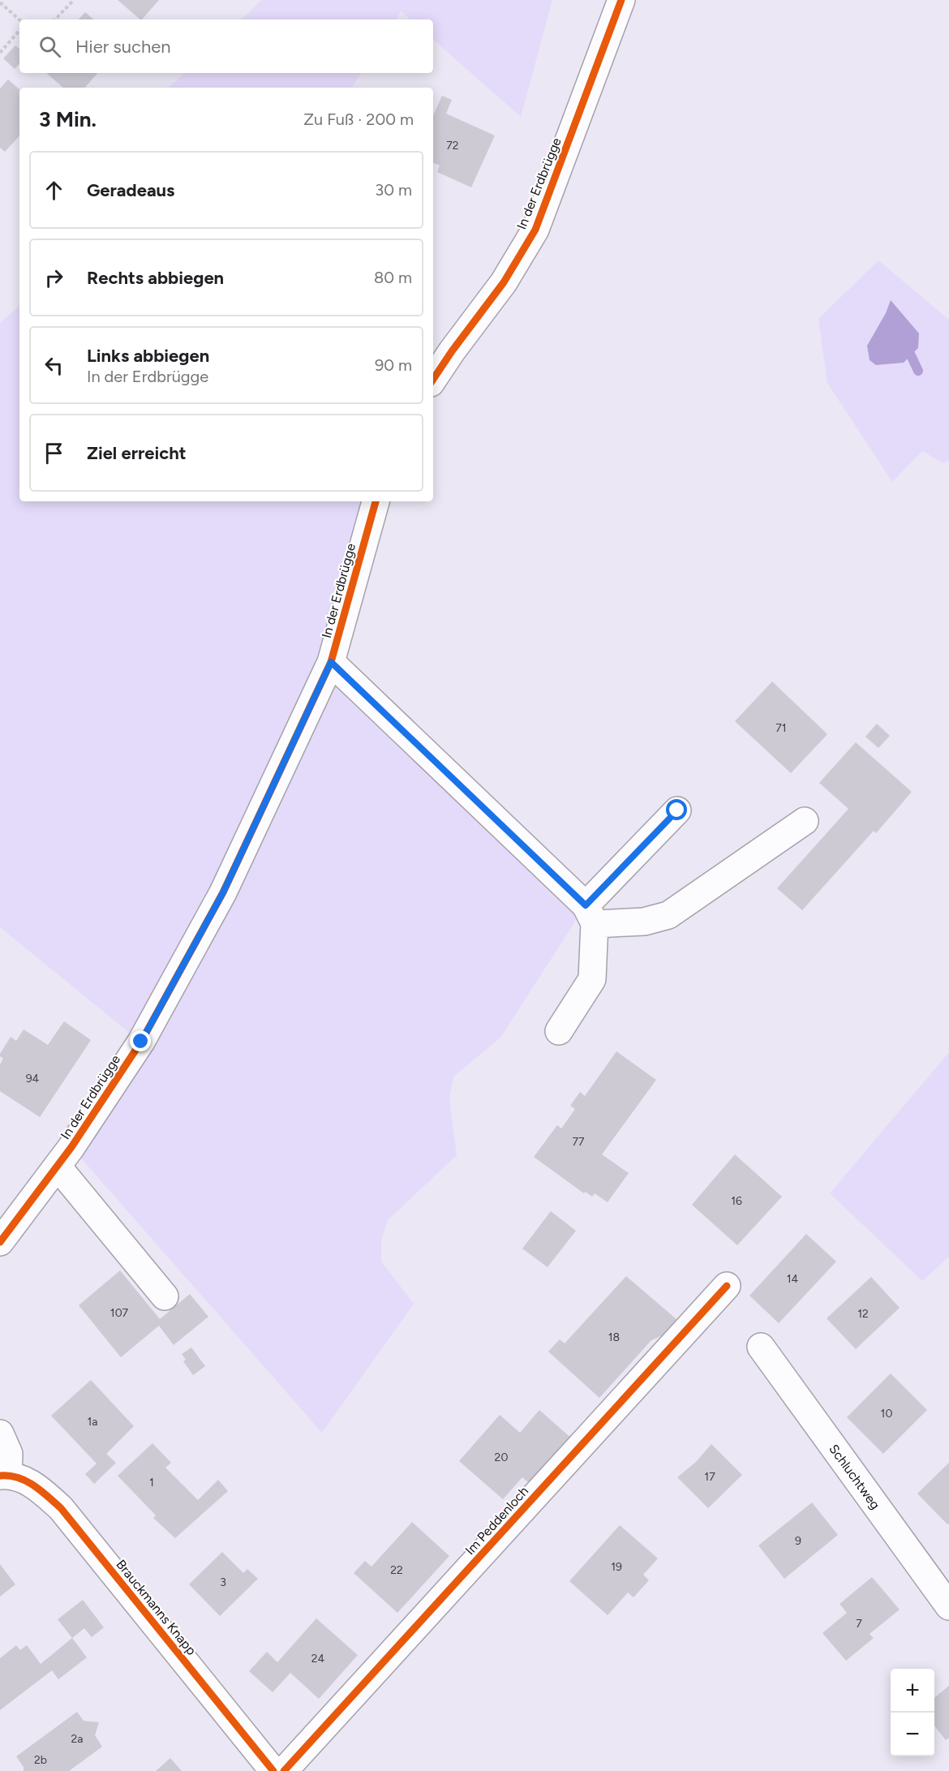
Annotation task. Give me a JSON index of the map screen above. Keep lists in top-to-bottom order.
{
  "streets": {
    "street": [
      "In der Erdbrügge",
      "Schluchtweg",
      "Im Peddenloch",
      "Brauckmanns Knapp"
    ]
  },
  "house_numbers": [
    "72",
    "71",
    "94",
    "77",
    "16",
    "14",
    "107",
    "12",
    "18",
    "10",
    "1a",
    "20",
    "17",
    "1",
    "9",
    "19",
    "22",
    "3",
    "7",
    "24",
    "2a",
    "2b"
  ],
  "page": {
    "search": "Hier suchen",
    "heading": ["3 Min.", "Zu Fuß · 200 m"],
    "list": [
      ["Geradeaus", "30 m"],
      ["Rechts abbiegen", "80 m"],
      ["Links abbiegen", "In der Erdbrügge", "90 m"],
      "Ziel erreicht"
    ],
    "map_buttons": ["+", "−"]
  }
}
